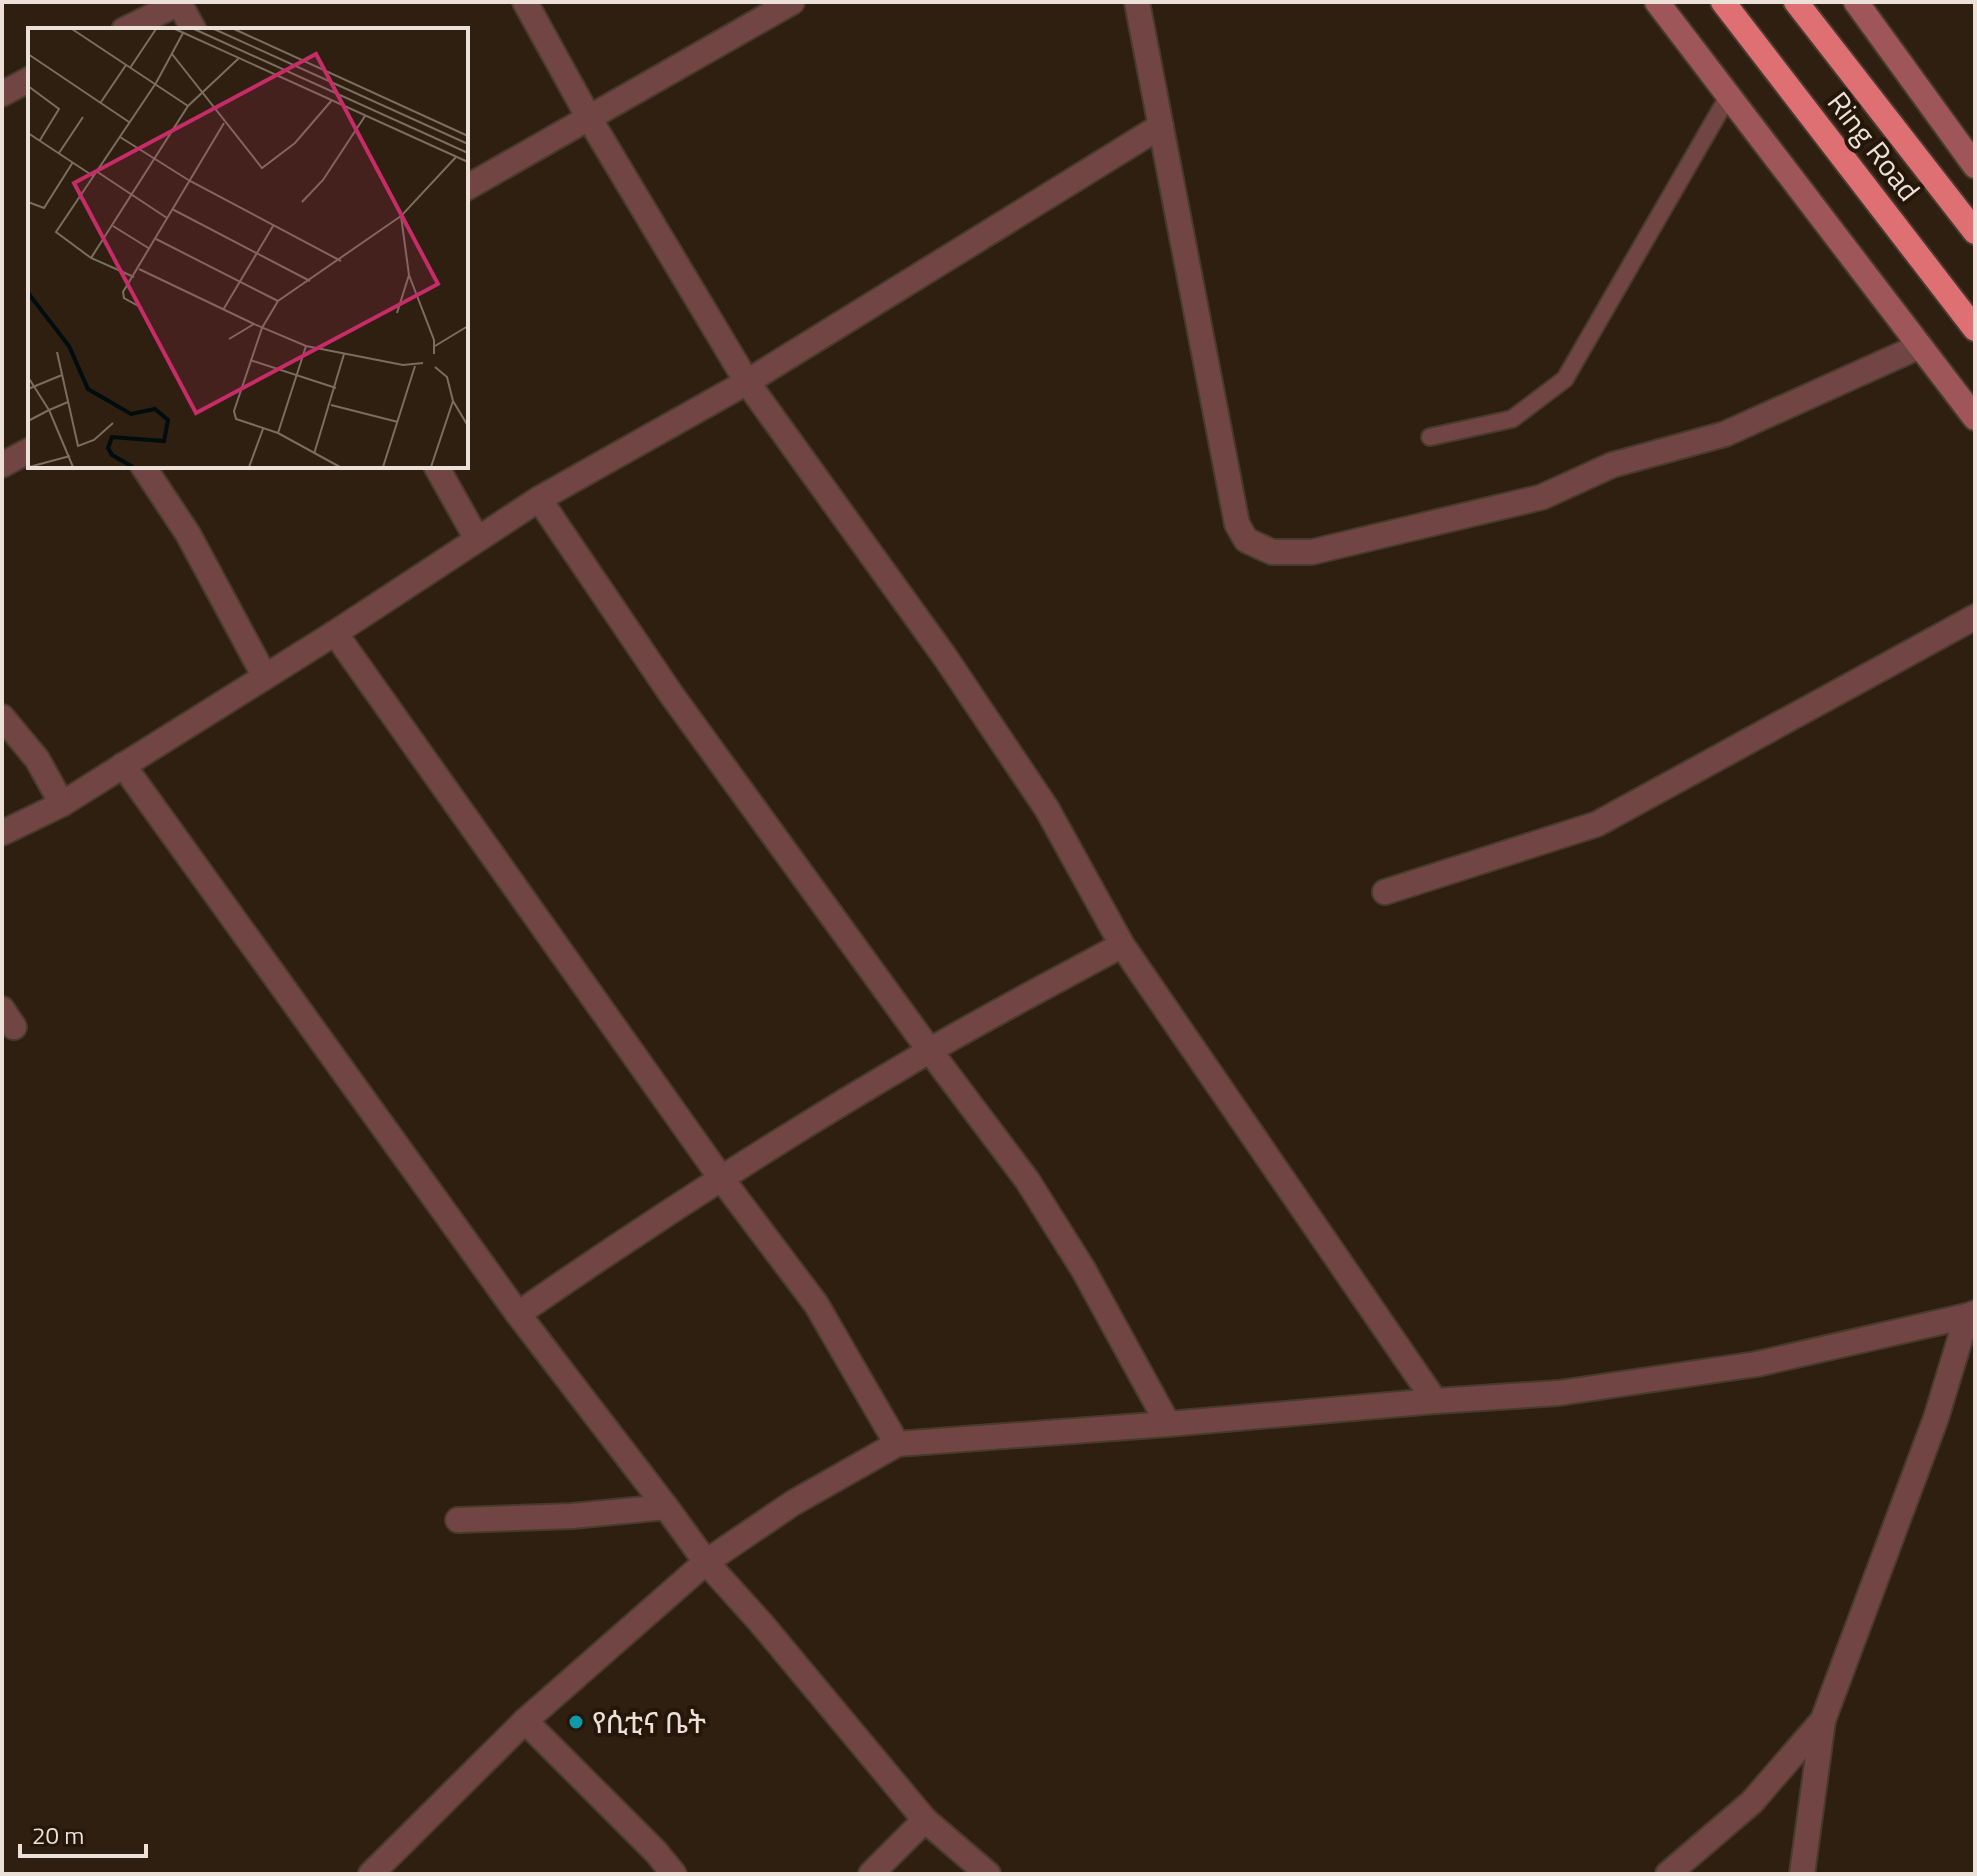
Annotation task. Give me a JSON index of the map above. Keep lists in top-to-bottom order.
{
  "streets": {
    "highway": ["Ring Road"]
  },
  "places": ["የሲቲና ቤት"],
  "scale_bar": "20 m"
}
